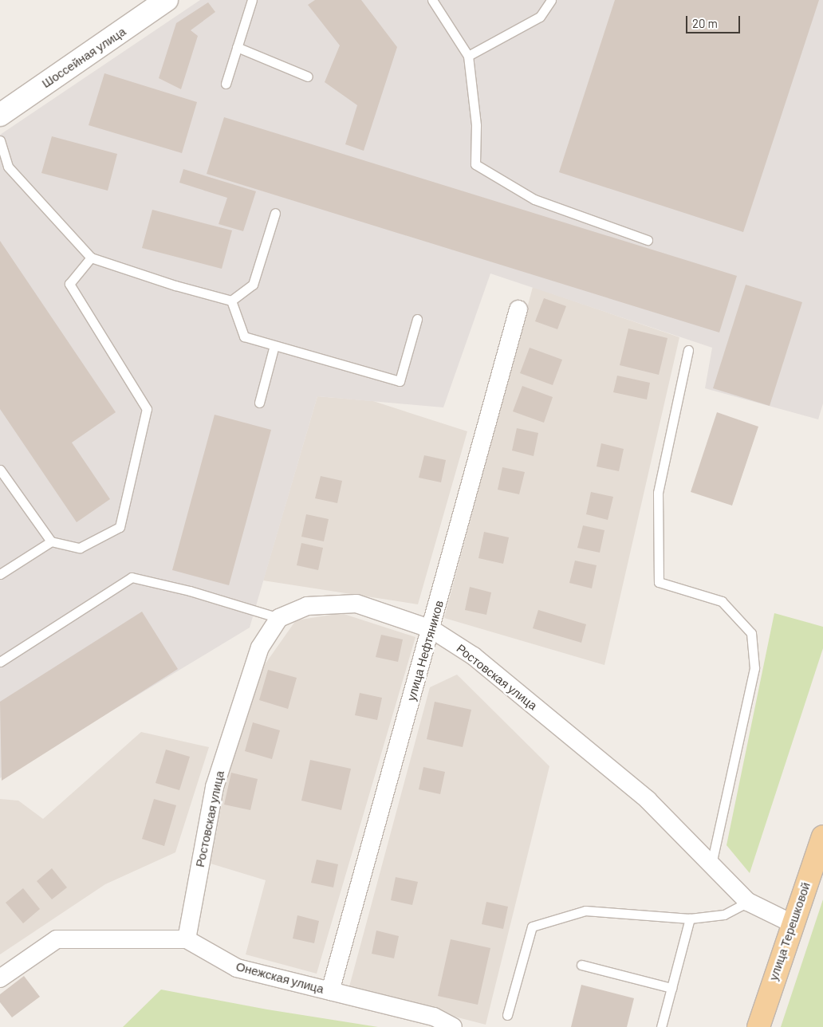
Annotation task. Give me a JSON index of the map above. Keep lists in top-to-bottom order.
{
  "streets": {
    "main road": ["улица Терешковой"],
    "street": [
      "Шоссейная улица",
      "улица Нефтяников",
      "Ростовская улица",
      "Онежская улица"
    ]
  },
  "crossings": [
    ["улица Нефтяников", "Ростовская улица"],
    ["улица Нефтяников", "Онежская улица"],
    ["Ростовская улица", "улица Терешковой"],
    ["Ростовская улица", "Онежская улица"]
  ],
  "scale_bar": "20 m"
}
